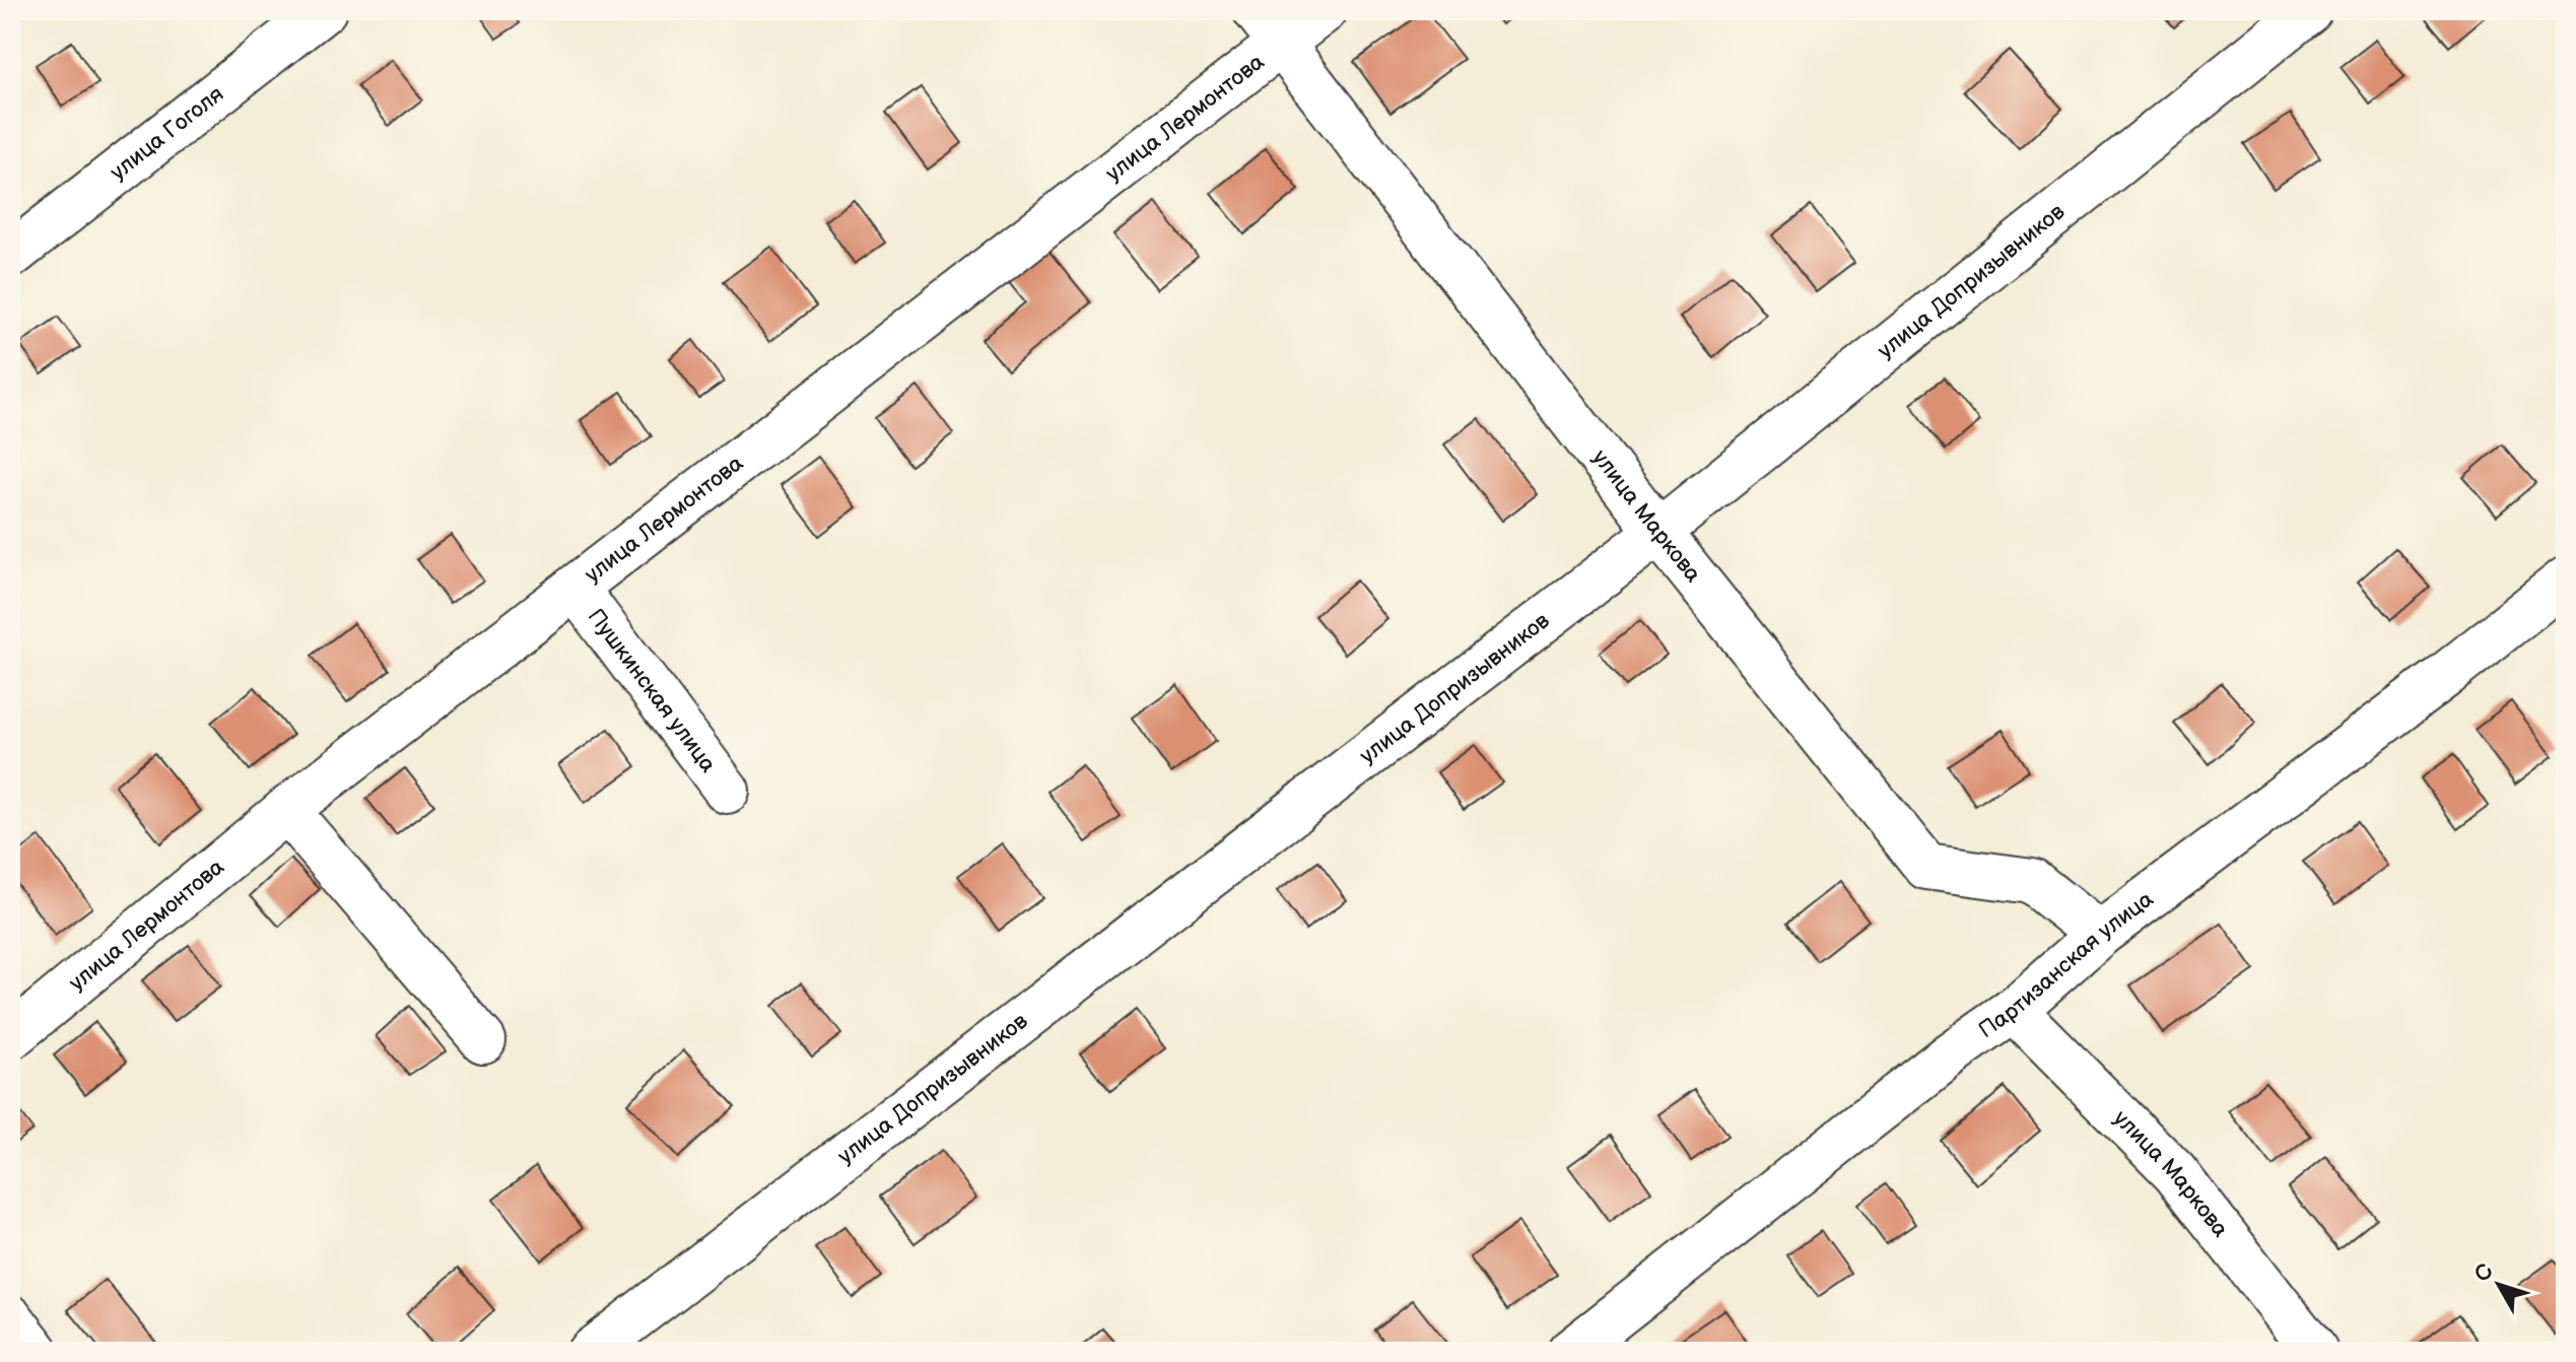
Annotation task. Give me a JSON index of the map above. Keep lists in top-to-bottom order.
{
  "streets": {
    "street": [
      "улица Лермонтова",
      "улица Гоголя",
      "улица Допризывников",
      "улица Маркова",
      "Пушкинская улица",
      "Партизанская улица"
    ]
  },
  "crossings": [
    ["улица Лермонтова", "улица Маркова"],
    ["улица Лермонтова", "Пушкинская улица"],
    ["улица Допризывников", "улица Маркова"],
    ["улица Маркова", "Партизанская улица"]
  ],
  "north": "top left"
}
